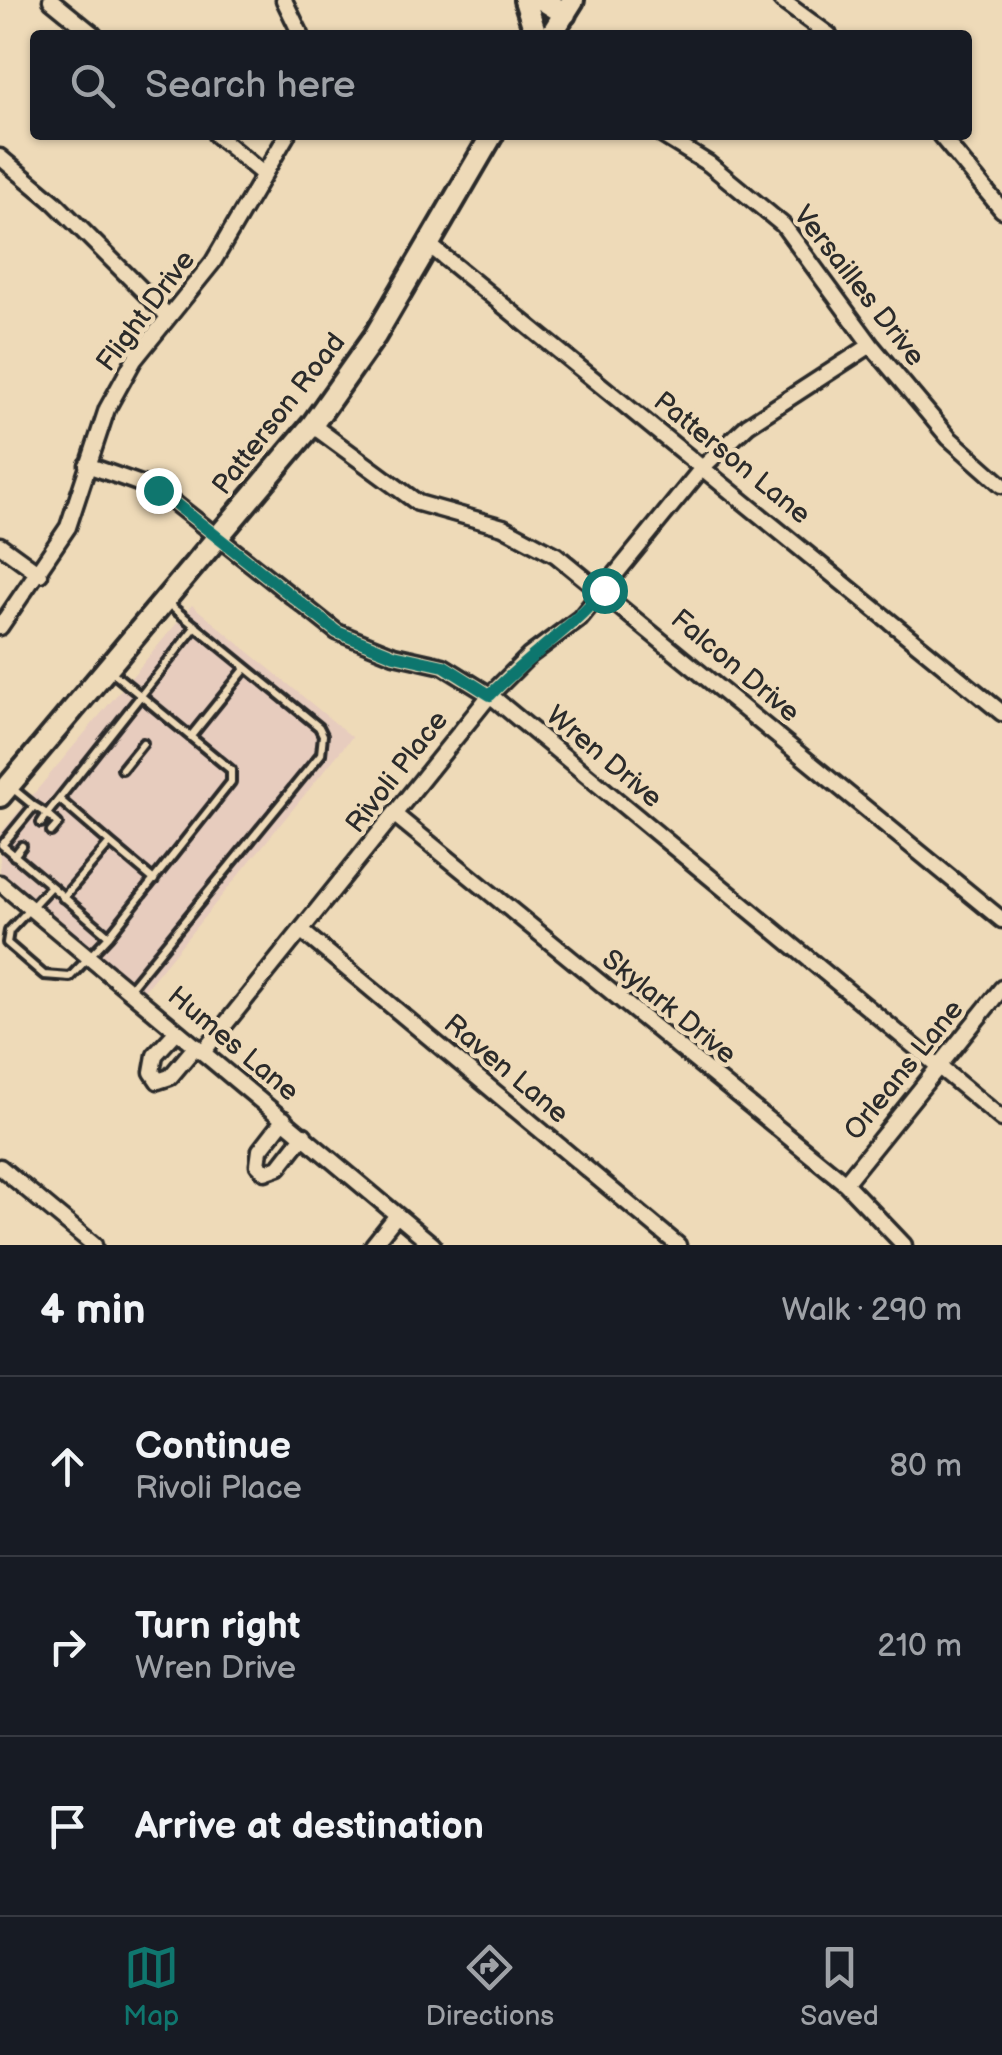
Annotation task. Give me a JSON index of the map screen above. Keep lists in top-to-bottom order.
{
  "streets": {
    "main road": ["Patterson Road"],
    "street": [
      "Versailles Drive",
      "Flight Drive",
      "Patterson Lane",
      "Falcon Drive",
      "Wren Drive",
      "Rivoli Place",
      "Skylark Drive",
      "Humes Lane",
      "Raven Lane",
      "Orleans Lane"
    ]
  },
  "crossings": [
    ["Versailles Drive", "Rivoli Place"],
    ["Flight Drive", "Wren Drive"],
    ["Patterson Road", "Patterson Lane"],
    ["Patterson Road", "Falcon Drive"],
    ["Patterson Road", "Wren Drive"],
    ["Patterson Lane", "Rivoli Place"],
    ["Falcon Drive", "Rivoli Place"],
    ["Wren Drive", "Rivoli Place"],
    ["Wren Drive", "Orleans Lane"],
    ["Rivoli Place", "Skylark Drive"],
    ["Rivoli Place", "Humes Lane"],
    ["Rivoli Place", "Raven Lane"],
    ["Skylark Drive", "Orleans Lane"]
  ],
  "page": {
    "search": "Search here",
    "heading": ["4 min", "Walk · 290 m"],
    "list": [
      ["Continue", "Rivoli Place", "80 m"],
      ["Turn right", "Wren Drive", "210 m"],
      "Arrive at destination"
    ],
    "nav": ["Map", "Directions", "Saved"]
  }
}
